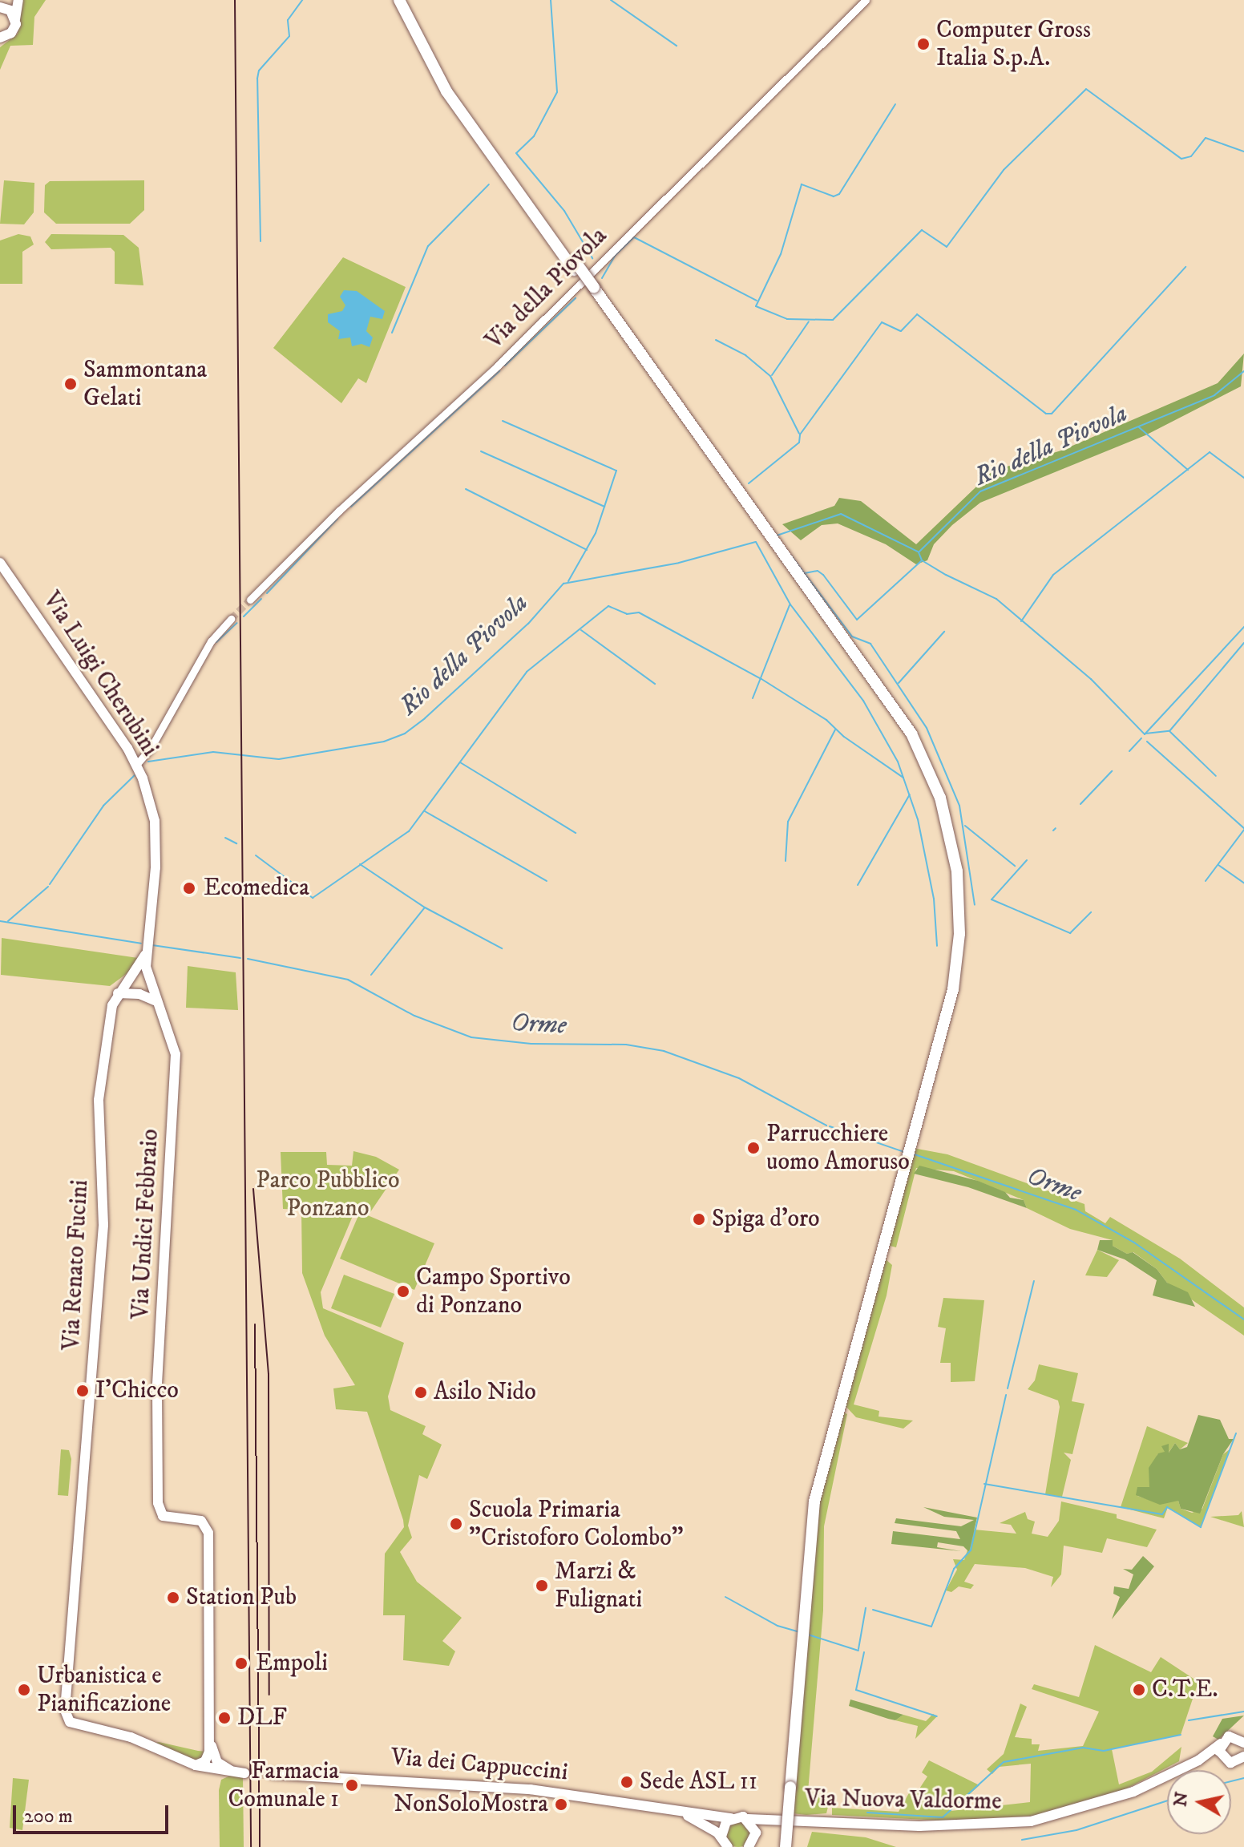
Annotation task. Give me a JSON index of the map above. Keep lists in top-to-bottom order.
{
  "streets": {
    "main road": [
      "Via Luigi Cherubini",
      "Via Undici Febbraio",
      "Via Renato Fucini",
      "Via dei Cappuccini",
      "Via Nuova Valdorme"
    ],
    "street": ["Via della Piovola"]
  },
  "crossings": [
    ["Via Luigi Cherubini", "Via Undici Febbraio"],
    ["Via Luigi Cherubini", "Via Renato Fucini"],
    ["Via Undici Febbraio", "Via Renato Fucini"],
    ["Via dei Cappuccini", "Via Nuova Valdorme"]
  ],
  "water": ["Rio della Piovola", "Orme"],
  "parks": ["Parco Pubblico Ponzano"],
  "places": [
    "Computer Gross Italia S.p.A.",
    "Sammontana Gelati",
    "Ecomedica",
    "Parrucchiere uomo Amoruso",
    "Spiga d'oro",
    "Campo Sportivo di Ponzano",
    "I'Chicco",
    "Asilo Nido",
    "Scuola Primaria \"Cristoforo Colombo\"",
    "Marzi & Fulignati",
    "Station Pub",
    "Empoli",
    "Urbanistica e Pianificazione",
    "C.T.E.",
    "DLF",
    "Sede ASL 11",
    "Farmacia Comunale 1",
    "NonSoloMostra"
  ],
  "scale_bar": "200 m",
  "north": "left"
}
